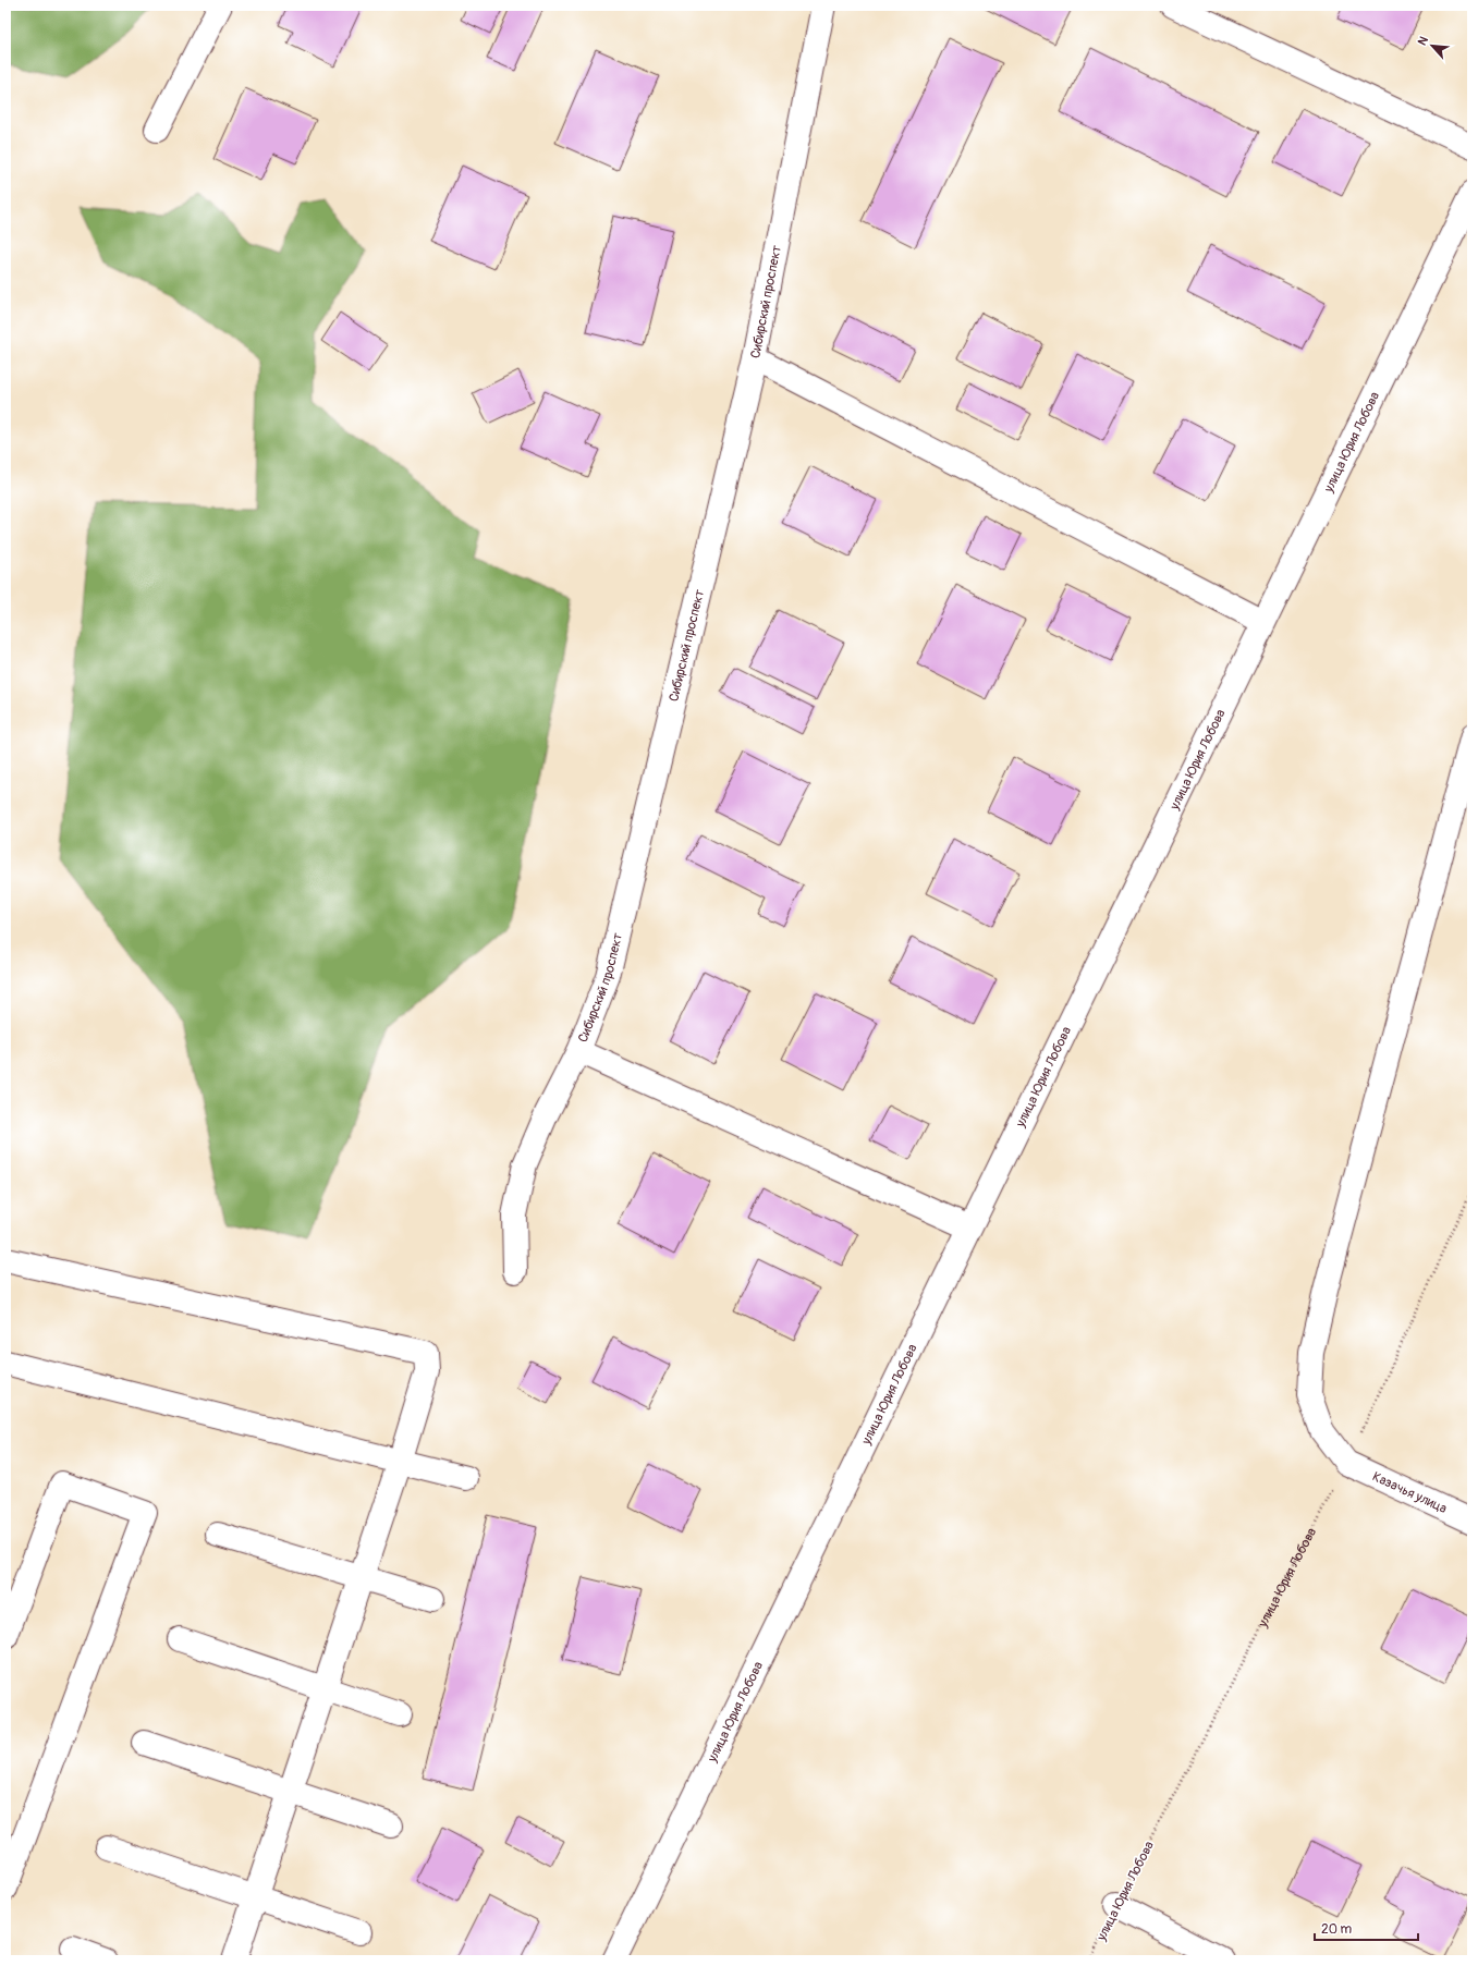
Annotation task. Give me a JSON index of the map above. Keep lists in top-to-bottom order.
{
  "streets": {
    "street": ["Сибирский проспект", "улица Юрия Лобова", "Казачья улица"]
  },
  "crossings": [
    ["улица Юрия Лобова", "Казачья улица"]
  ],
  "scale_bar": "20 m",
  "north": "top left"
}
